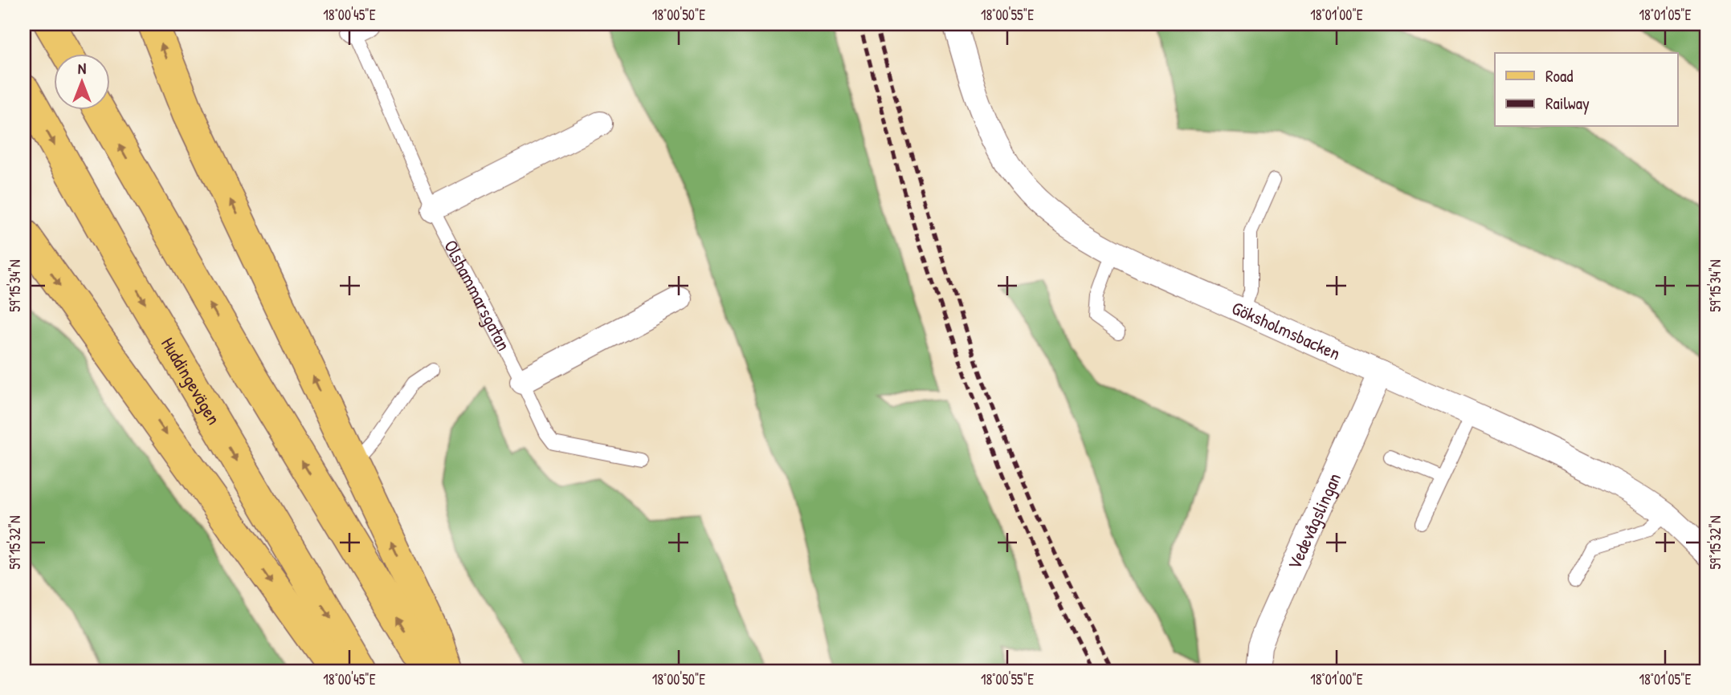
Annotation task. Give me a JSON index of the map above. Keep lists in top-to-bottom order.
{
  "streets": {
    "main road": ["Huddingevägen"],
    "street": ["Göksholmsbacken", "Vedevågslingan"],
    "lane": ["Olshammarsgatan"]
  },
  "crossings": [
    ["Göksholmsbacken", "Vedevågslingan"]
  ],
  "legend": ["Road", "Railway"],
  "north": "top",
  "coordinates": [
    "18°00'45\"E",
    "18°00'50\"E",
    "18°00'55\"E",
    "18°01'00\"E",
    "18°01'05\"E",
    "59°15'34\"N",
    "59°15'32\"N"
  ]
}
